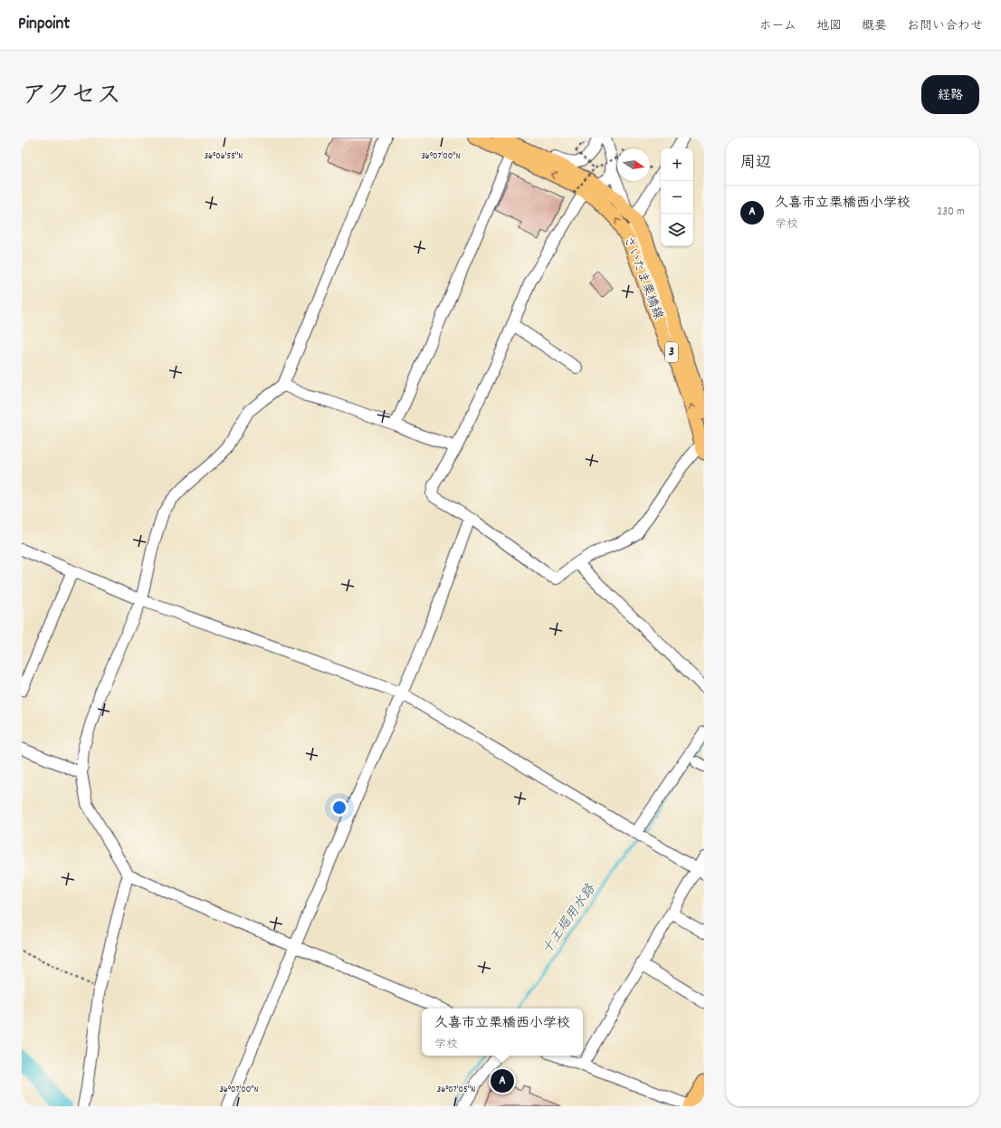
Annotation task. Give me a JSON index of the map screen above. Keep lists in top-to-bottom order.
{
  "streets": {
    "main road": ["さいたま栗橋線", "3"]
  },
  "water": ["十王堀用水路"],
  "north": "right",
  "page": {
    "header": "Pinpoint",
    "nav": [
      "ホーム",
      "地図",
      "概要",
      "お問い合わせ"
    ],
    "title": "アクセス",
    "buttons": "経路",
    "heading": "周辺",
    "map_buttons": ["+", "−"],
    "list": [
      {
        "mark": "A",
        "name": "久喜市立栗橋西小学校",
        "note": "学校",
        "value": "230 m"
      }
    ],
    "popup": ["久喜市立栗橋西小学校", "学校"],
    "pins": "A"
  },
  "coordinates": ["36°06'55\"N", "36°07'00\"N", "36°07'05\"N"]
}
